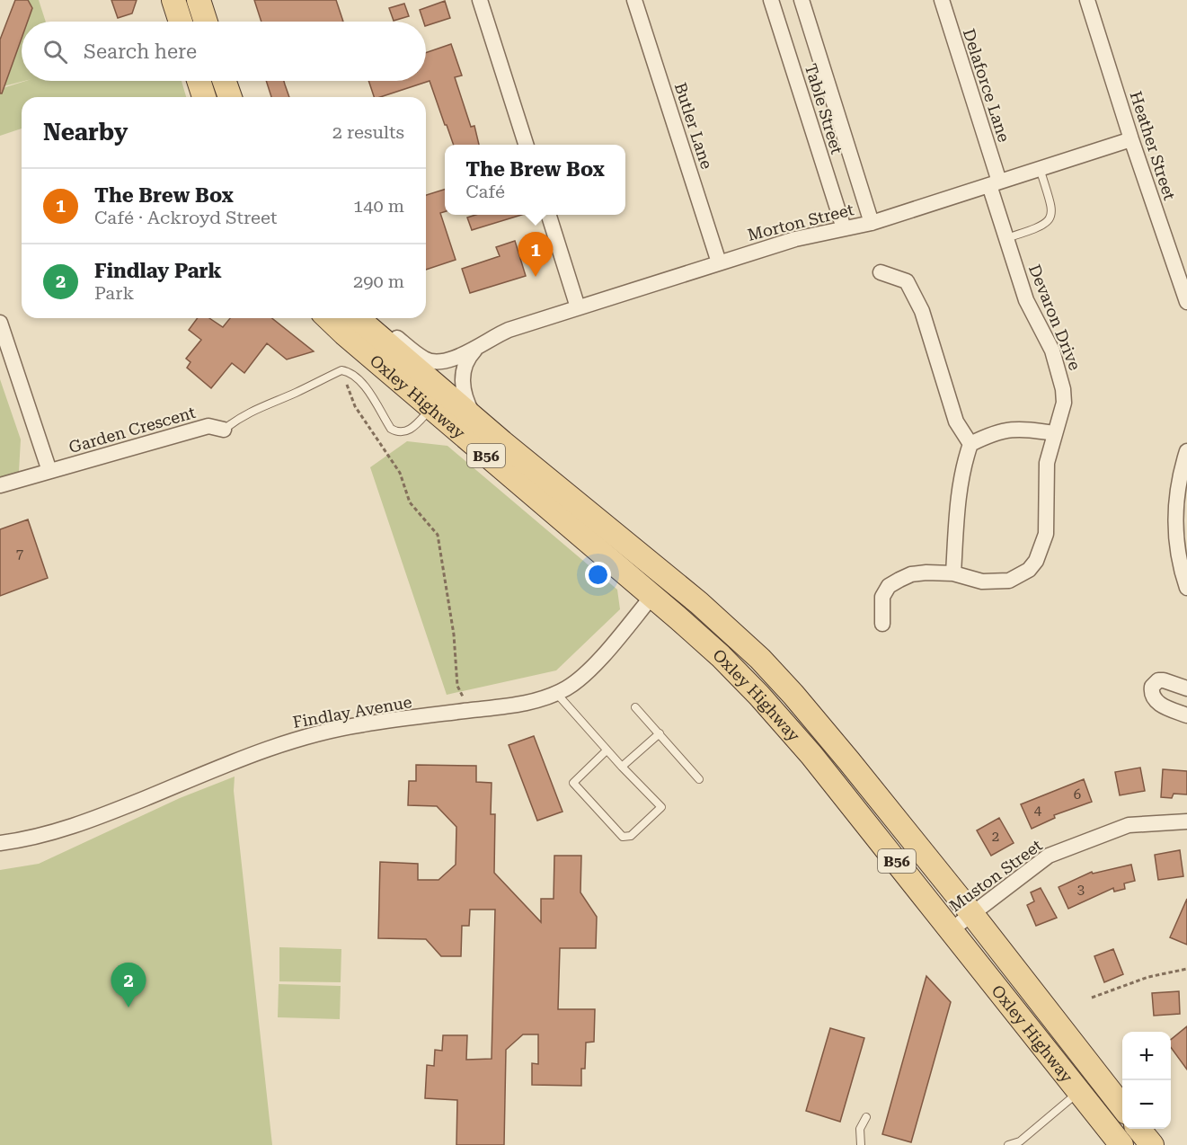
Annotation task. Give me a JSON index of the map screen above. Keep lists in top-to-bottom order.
{
  "streets": {
    "main road": ["Oxley Highway", "B56"],
    "street": [
      "Delaforce Lane",
      "Table Street",
      "Butler Lane",
      "Heather Street",
      "Morton Street",
      "Devaron Drive",
      "Garden Crescent",
      "Findlay Avenue",
      "Muston Street"
    ]
  },
  "crossings": [
    ["Delaforce Lane", "Morton Street"],
    ["Delaforce Lane", "Devaron Drive"],
    ["Table Street", "Morton Street"],
    ["Butler Lane", "Morton Street"],
    ["Heather Street", "Morton Street"],
    ["Morton Street", "Devaron Drive"],
    ["Morton Street", "Oxley Highway"],
    ["Oxley Highway", "Findlay Avenue"],
    ["Oxley Highway", "Muston Street"]
  ],
  "house_numbers": [
    "7",
    "6",
    "4",
    "2",
    "3"
  ],
  "page": {
    "search": "Search here",
    "heading": ["Nearby", "2 results"],
    "popup": ["The Brew Box", "Café"],
    "list": [
      {
        "mark": "1",
        "name": "The Brew Box",
        "note": "Café · Ackroyd Street",
        "value": "140 m"
      },
      {
        "mark": "2",
        "name": "Findlay Park",
        "note": "Park",
        "value": "290 m"
      }
    ],
    "pins": ["1", "2"],
    "map_buttons": ["+", "−"]
  }
}
